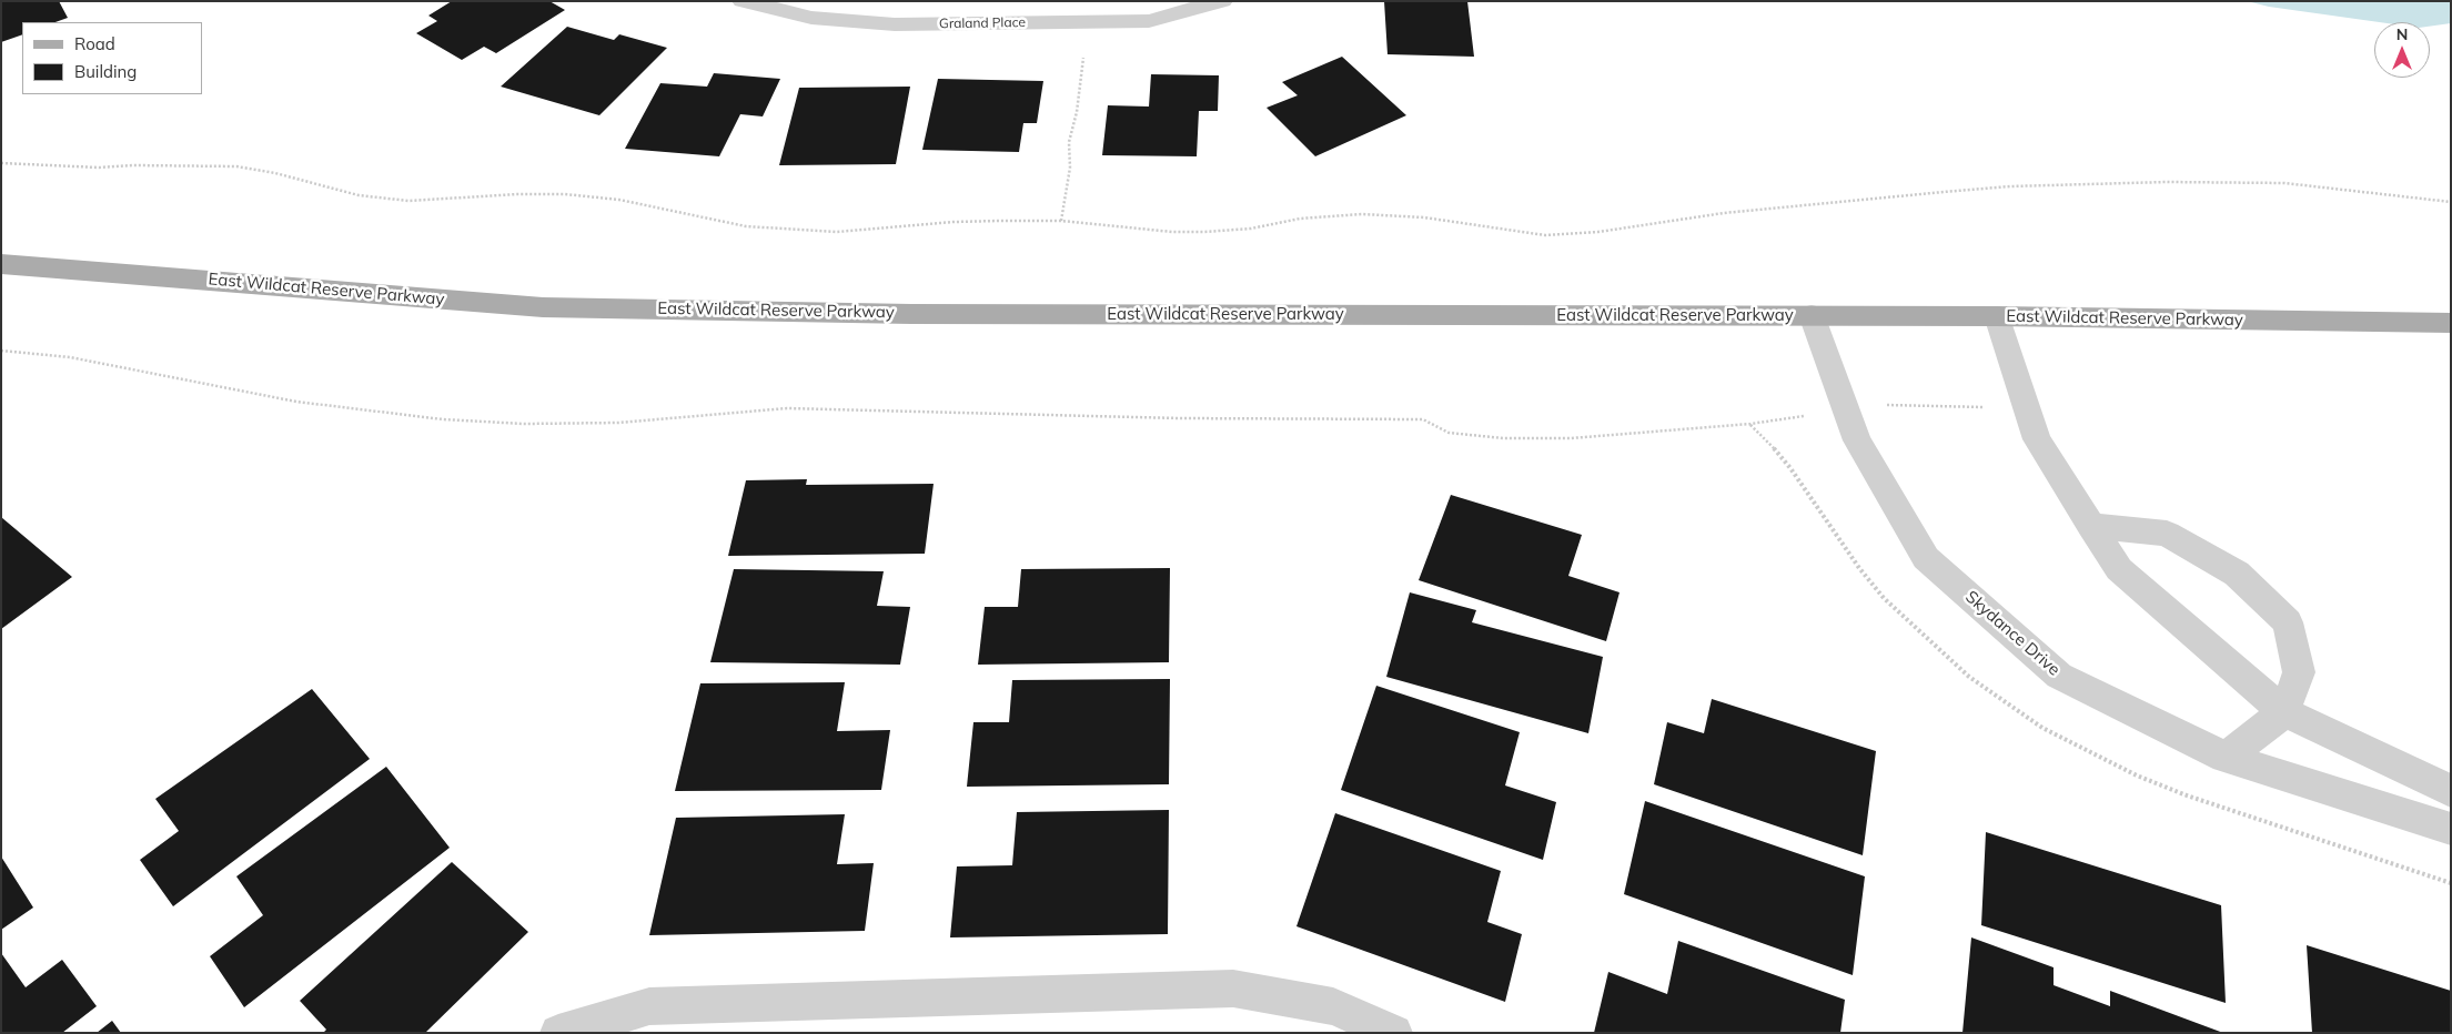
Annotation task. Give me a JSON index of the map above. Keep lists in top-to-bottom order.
{
  "streets": {
    "main road": ["East Wildcat Reserve Parkway"],
    "street": ["Graland Place", "Skydance Drive"]
  },
  "crossings": [
    ["East Wildcat Reserve Parkway", "Skydance Drive"]
  ],
  "legend": ["Road", "Building"],
  "north": "top"
}
